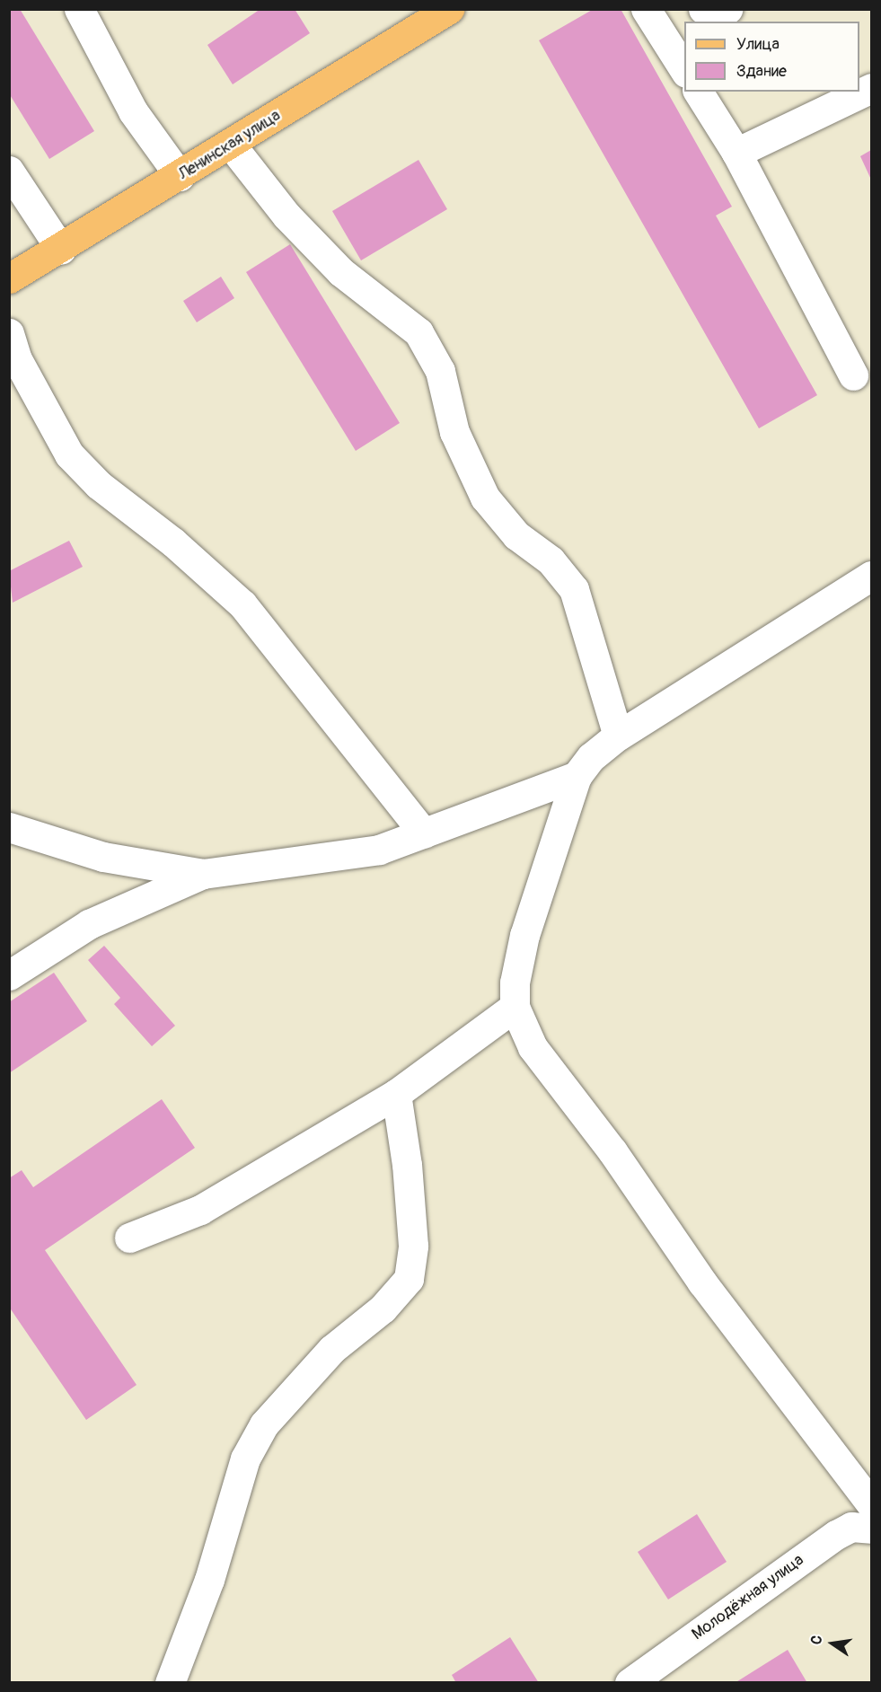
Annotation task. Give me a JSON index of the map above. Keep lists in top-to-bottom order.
{
  "streets": {
    "main road": ["Ленинская улица"],
    "street": ["Молодёжная улица"]
  },
  "legend": ["Улица", "Здание"],
  "north": "left"
}
